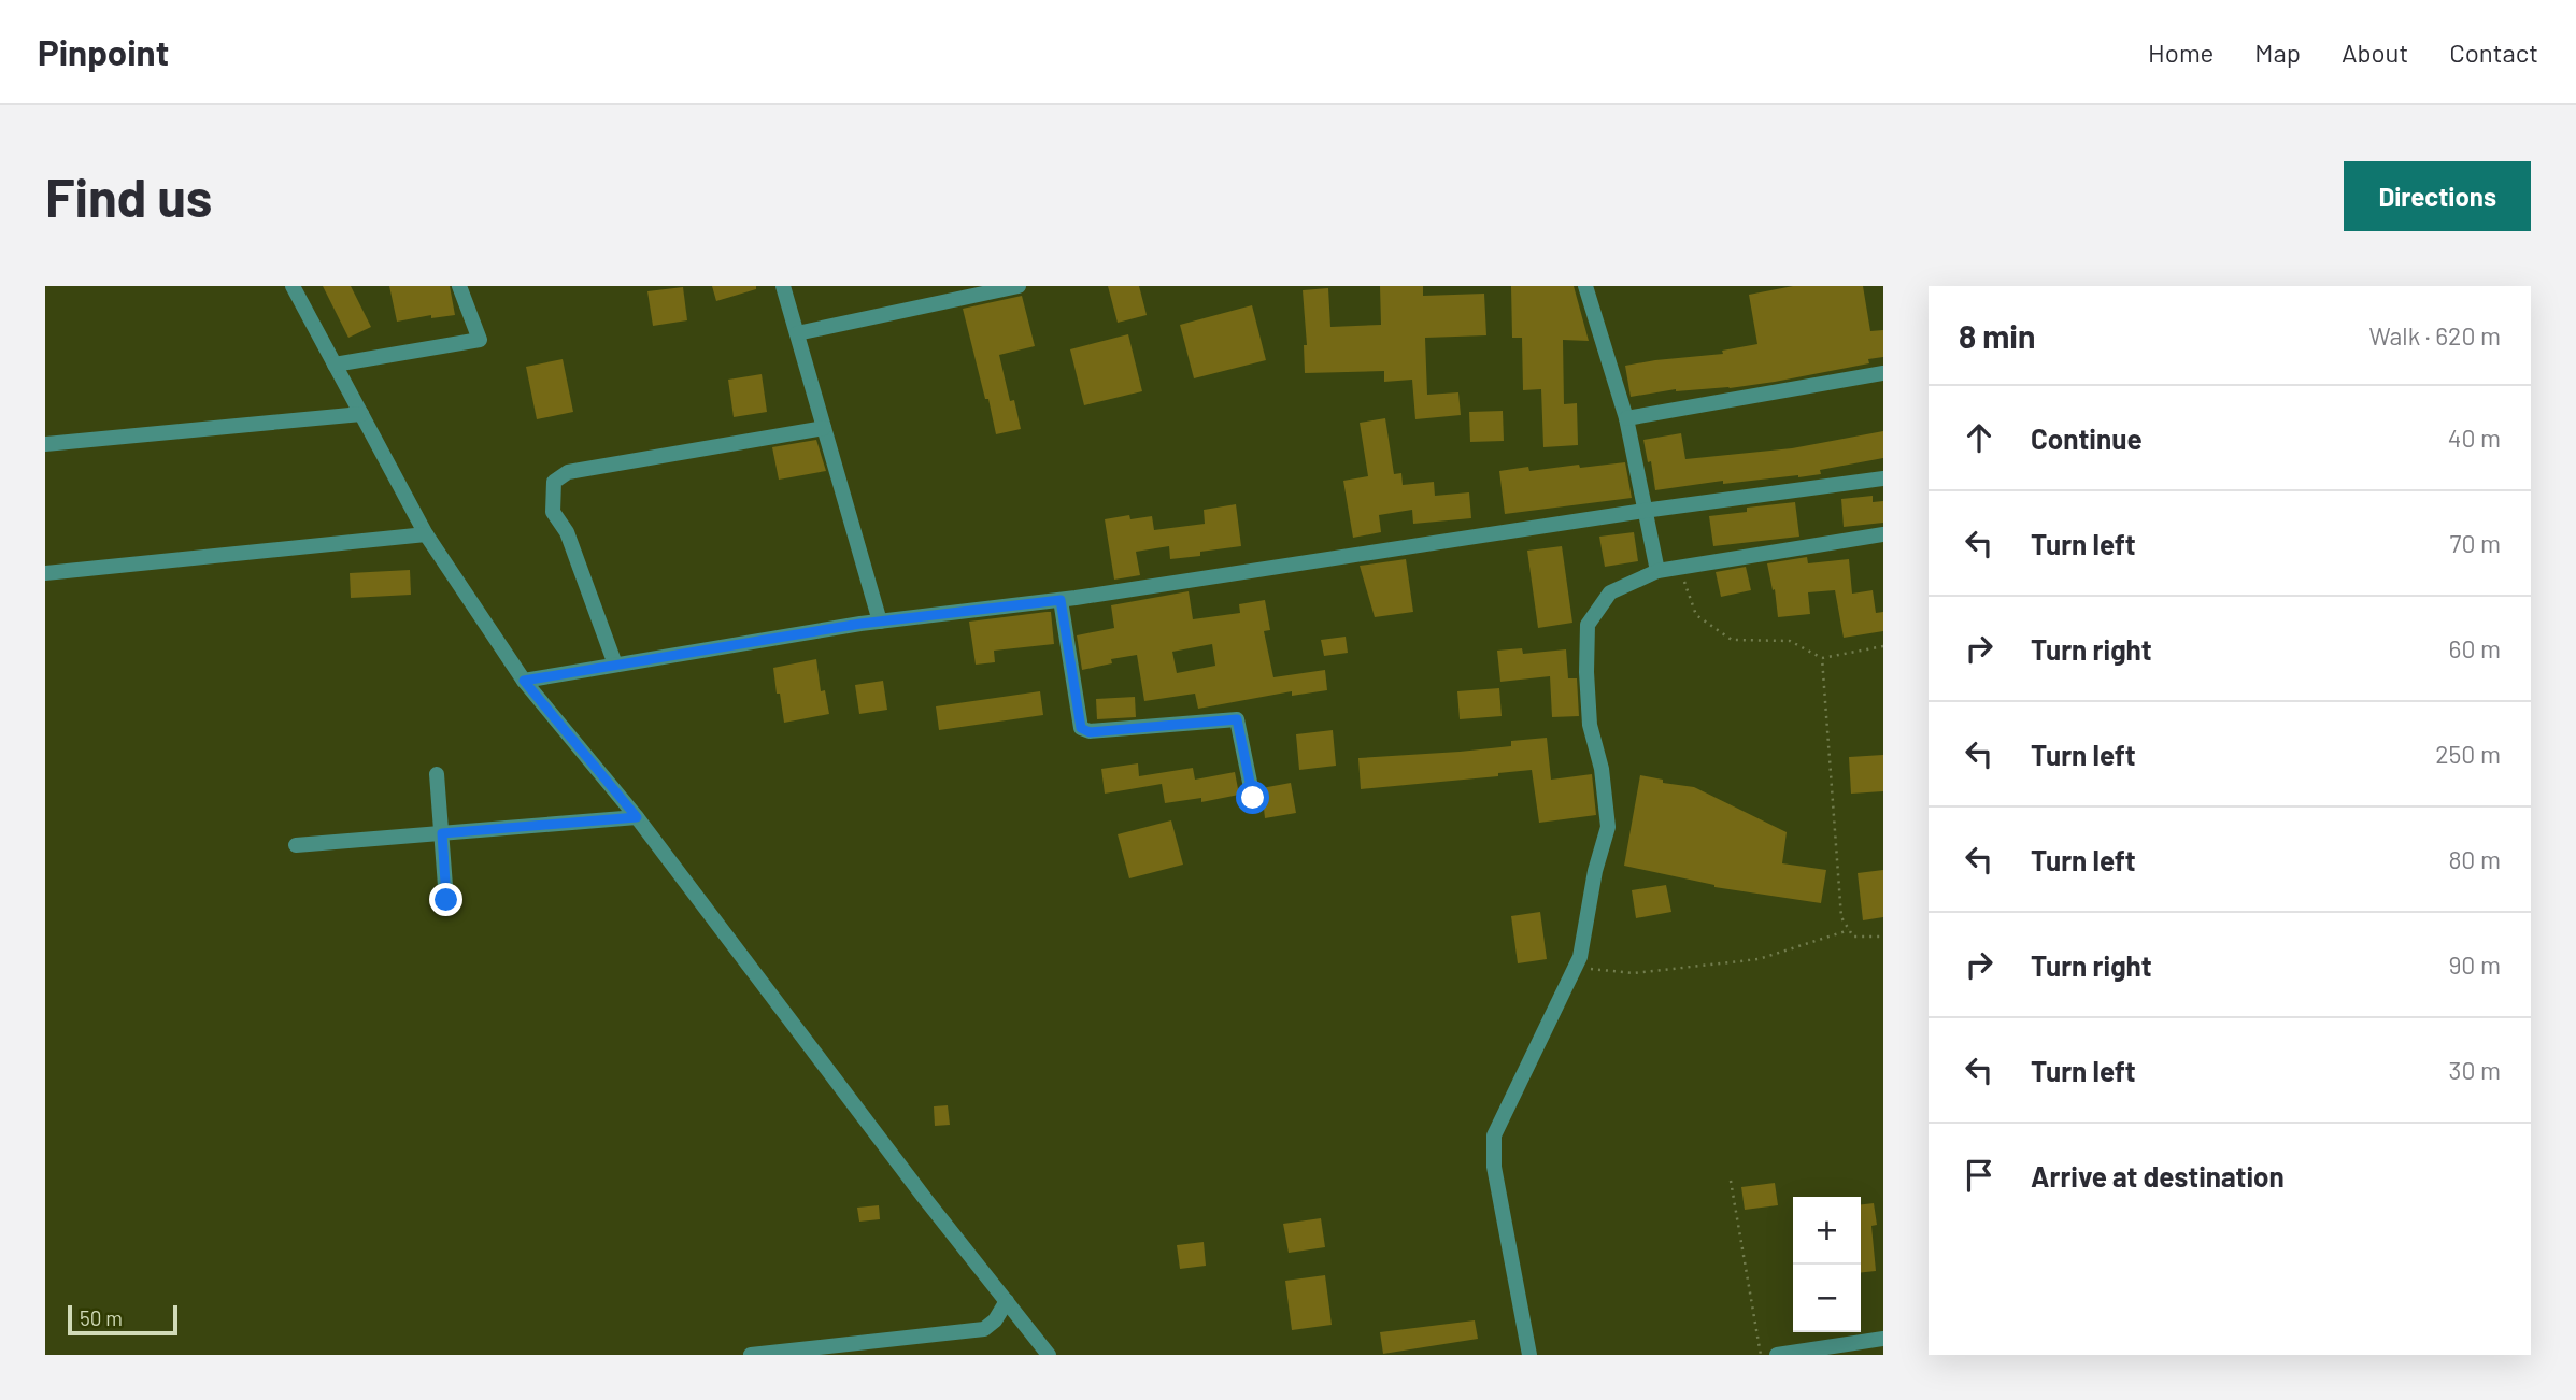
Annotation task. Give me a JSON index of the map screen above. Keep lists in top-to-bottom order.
{
  "scale_bar": "50 m",
  "page": {
    "header": "Pinpoint",
    "nav": [
      "Home",
      "Map",
      "About",
      "Contact"
    ],
    "buttons": "Directions",
    "title": "Find us",
    "heading": ["8 min", "Walk · 620 m"],
    "list": [
      ["Continue", "40 m"],
      ["Turn left", "70 m"],
      ["Turn right", "60 m"],
      ["Turn left", "250 m"],
      ["Turn left", "80 m"],
      ["Turn right", "90 m"],
      ["Turn left", "30 m"],
      "Arrive at destination"
    ],
    "map_buttons": ["+", "−"],
    "scale": "50 m"
  }
}
